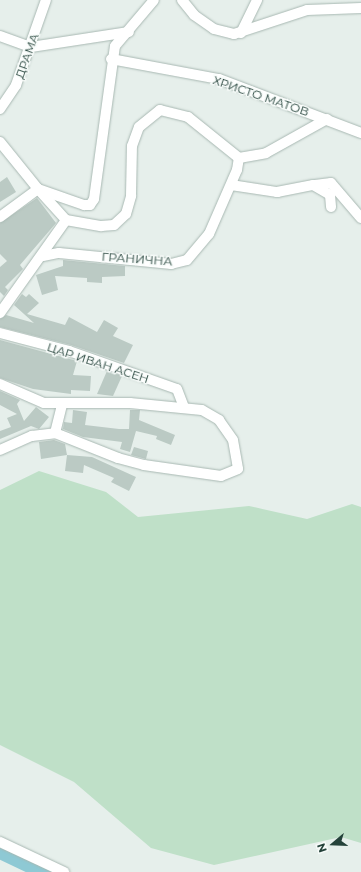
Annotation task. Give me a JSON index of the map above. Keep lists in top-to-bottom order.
{
  "streets": {
    "street": [
      "ДРАМА",
      "ХРИСТО МАТОВ",
      "ГРАНИЧНА",
      "ЦАР ИВАН АСЕН"
    ]
  },
  "north": "left"
}
